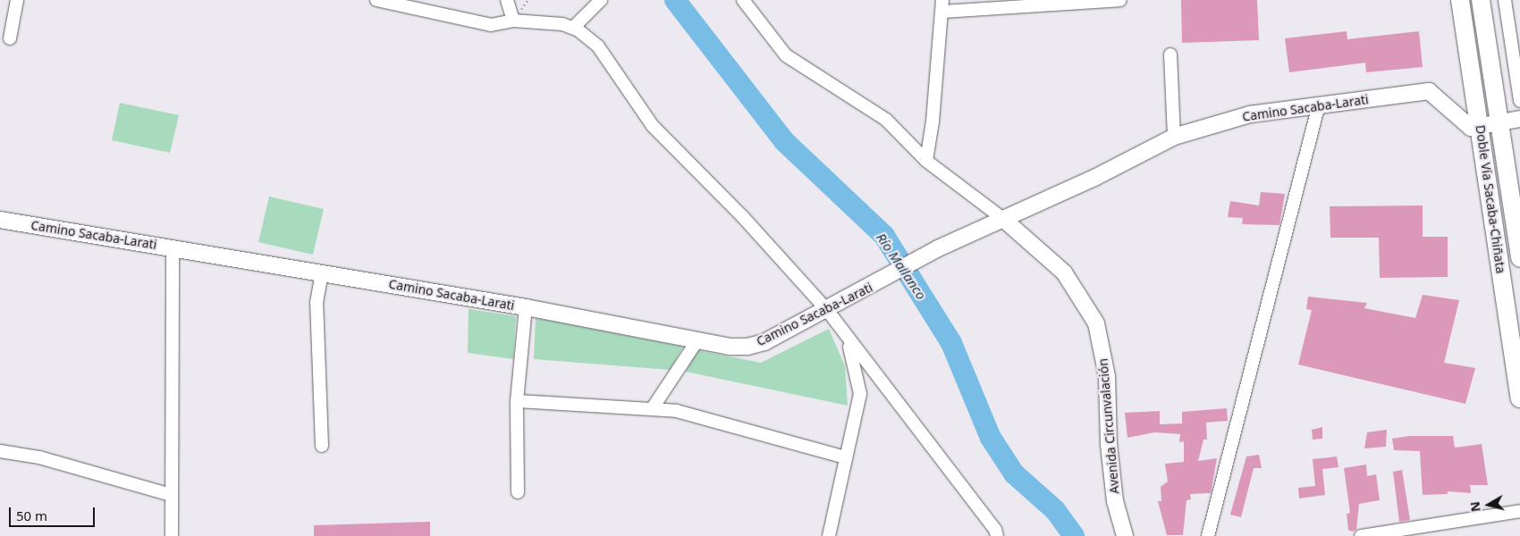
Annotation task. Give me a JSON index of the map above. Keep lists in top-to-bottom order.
{
  "streets": {
    "highway": ["Doble Vía Sacaba-Chiñata"],
    "main road": ["Camino Sacaba-Larati", "Avenida Circunvalación"]
  },
  "crossings": [
    ["Camino Sacaba-Larati", "Doble Vía Sacaba-Chiñata"],
    ["Camino Sacaba-Larati", "Avenida Circunvalación"]
  ],
  "water": ["Río Mailanco"],
  "scale_bar": "50 m",
  "north": "left"
}
